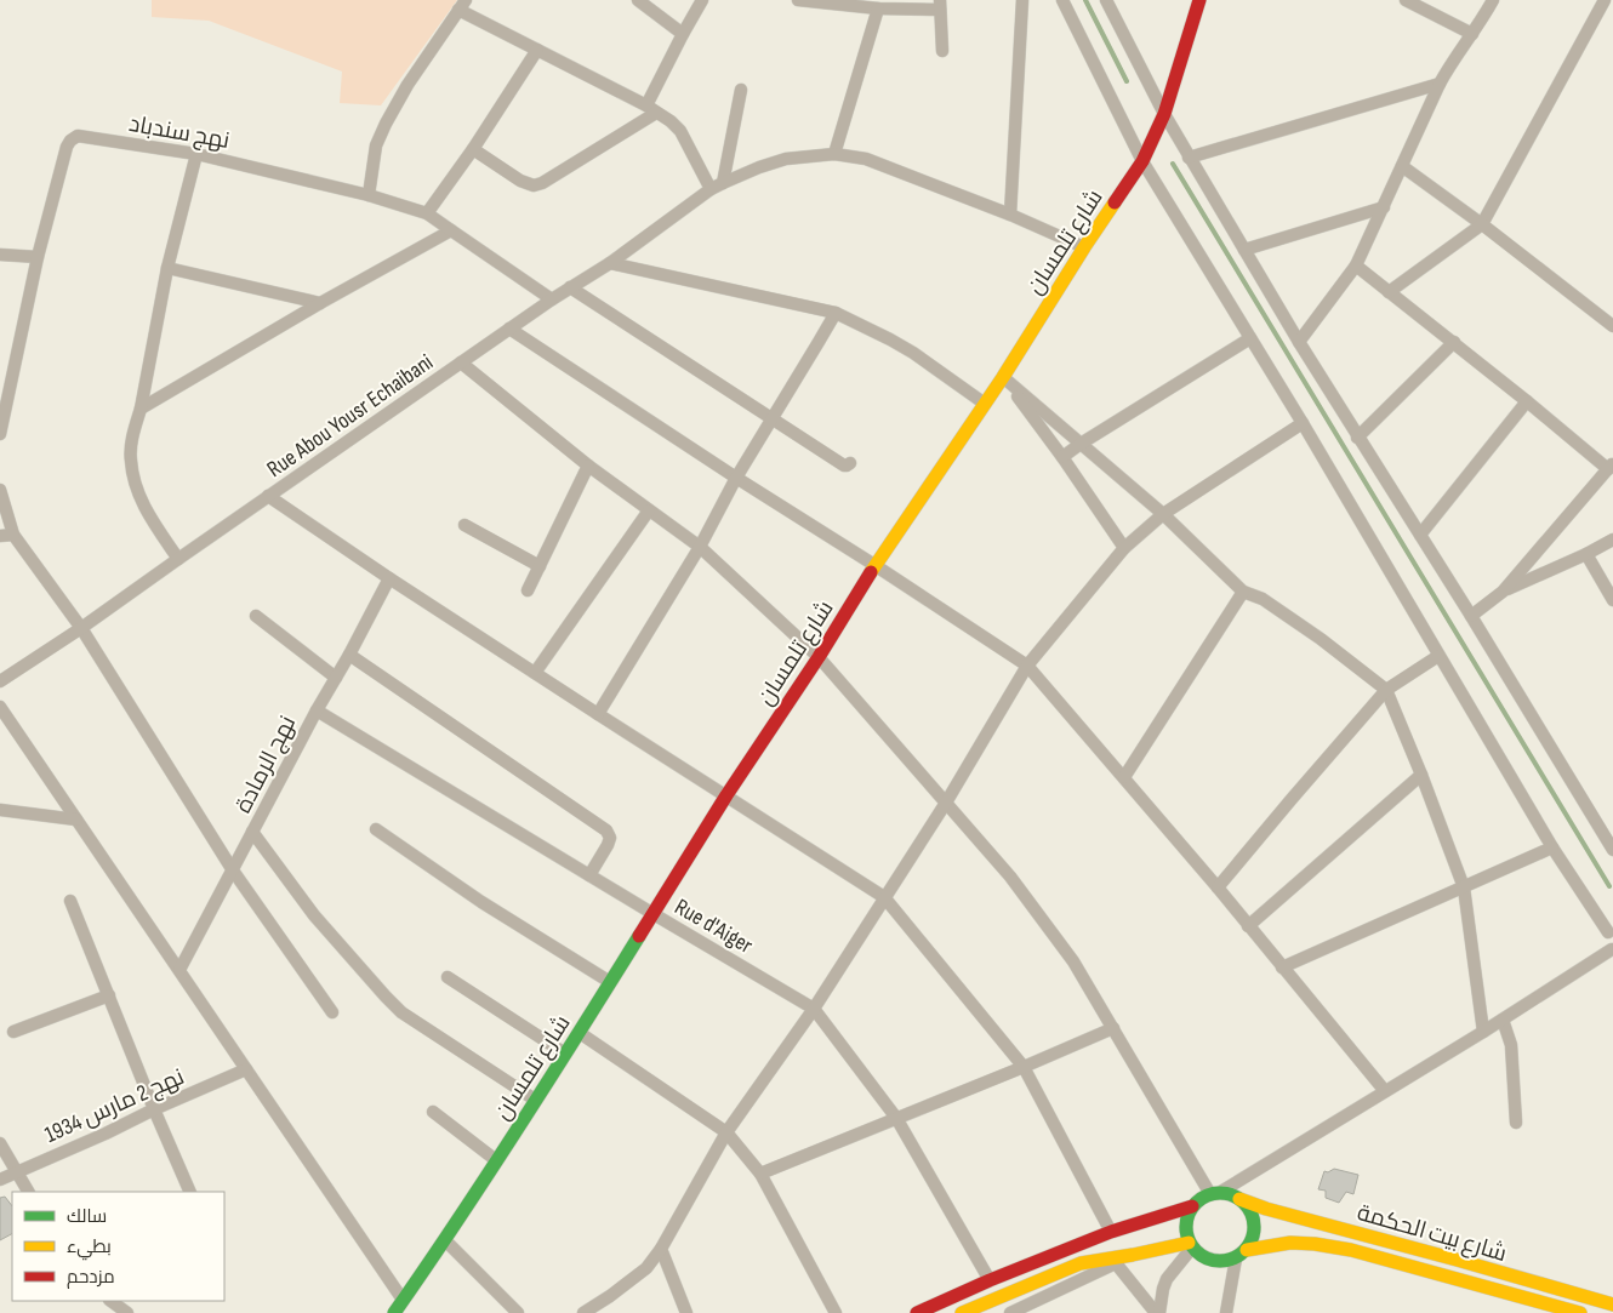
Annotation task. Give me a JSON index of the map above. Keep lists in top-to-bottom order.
{
  "streets": {
    "main road": ["شارع تلمسان", "شارع بيت الحكمة"],
    "street": [
      "نهج سندباد",
      "Rue Abou Yousr Echaibani",
      "نهج الرمادة",
      "Rue d'Aiger",
      "نهج 2 مارس 1934"
    ]
  },
  "crossings": [
    ["نهج سندباد", "Rue Abou Yousr Echaibani"],
    ["شارع تلمسان", "Rue Abou Yousr Echaibani"],
    ["شارع تلمسان", "Rue d'Aiger"],
    ["نهج الرمادة", "Rue d'Aiger"]
  ],
  "legend": ["سالك", "بطيء", "مزدحم"]
}
